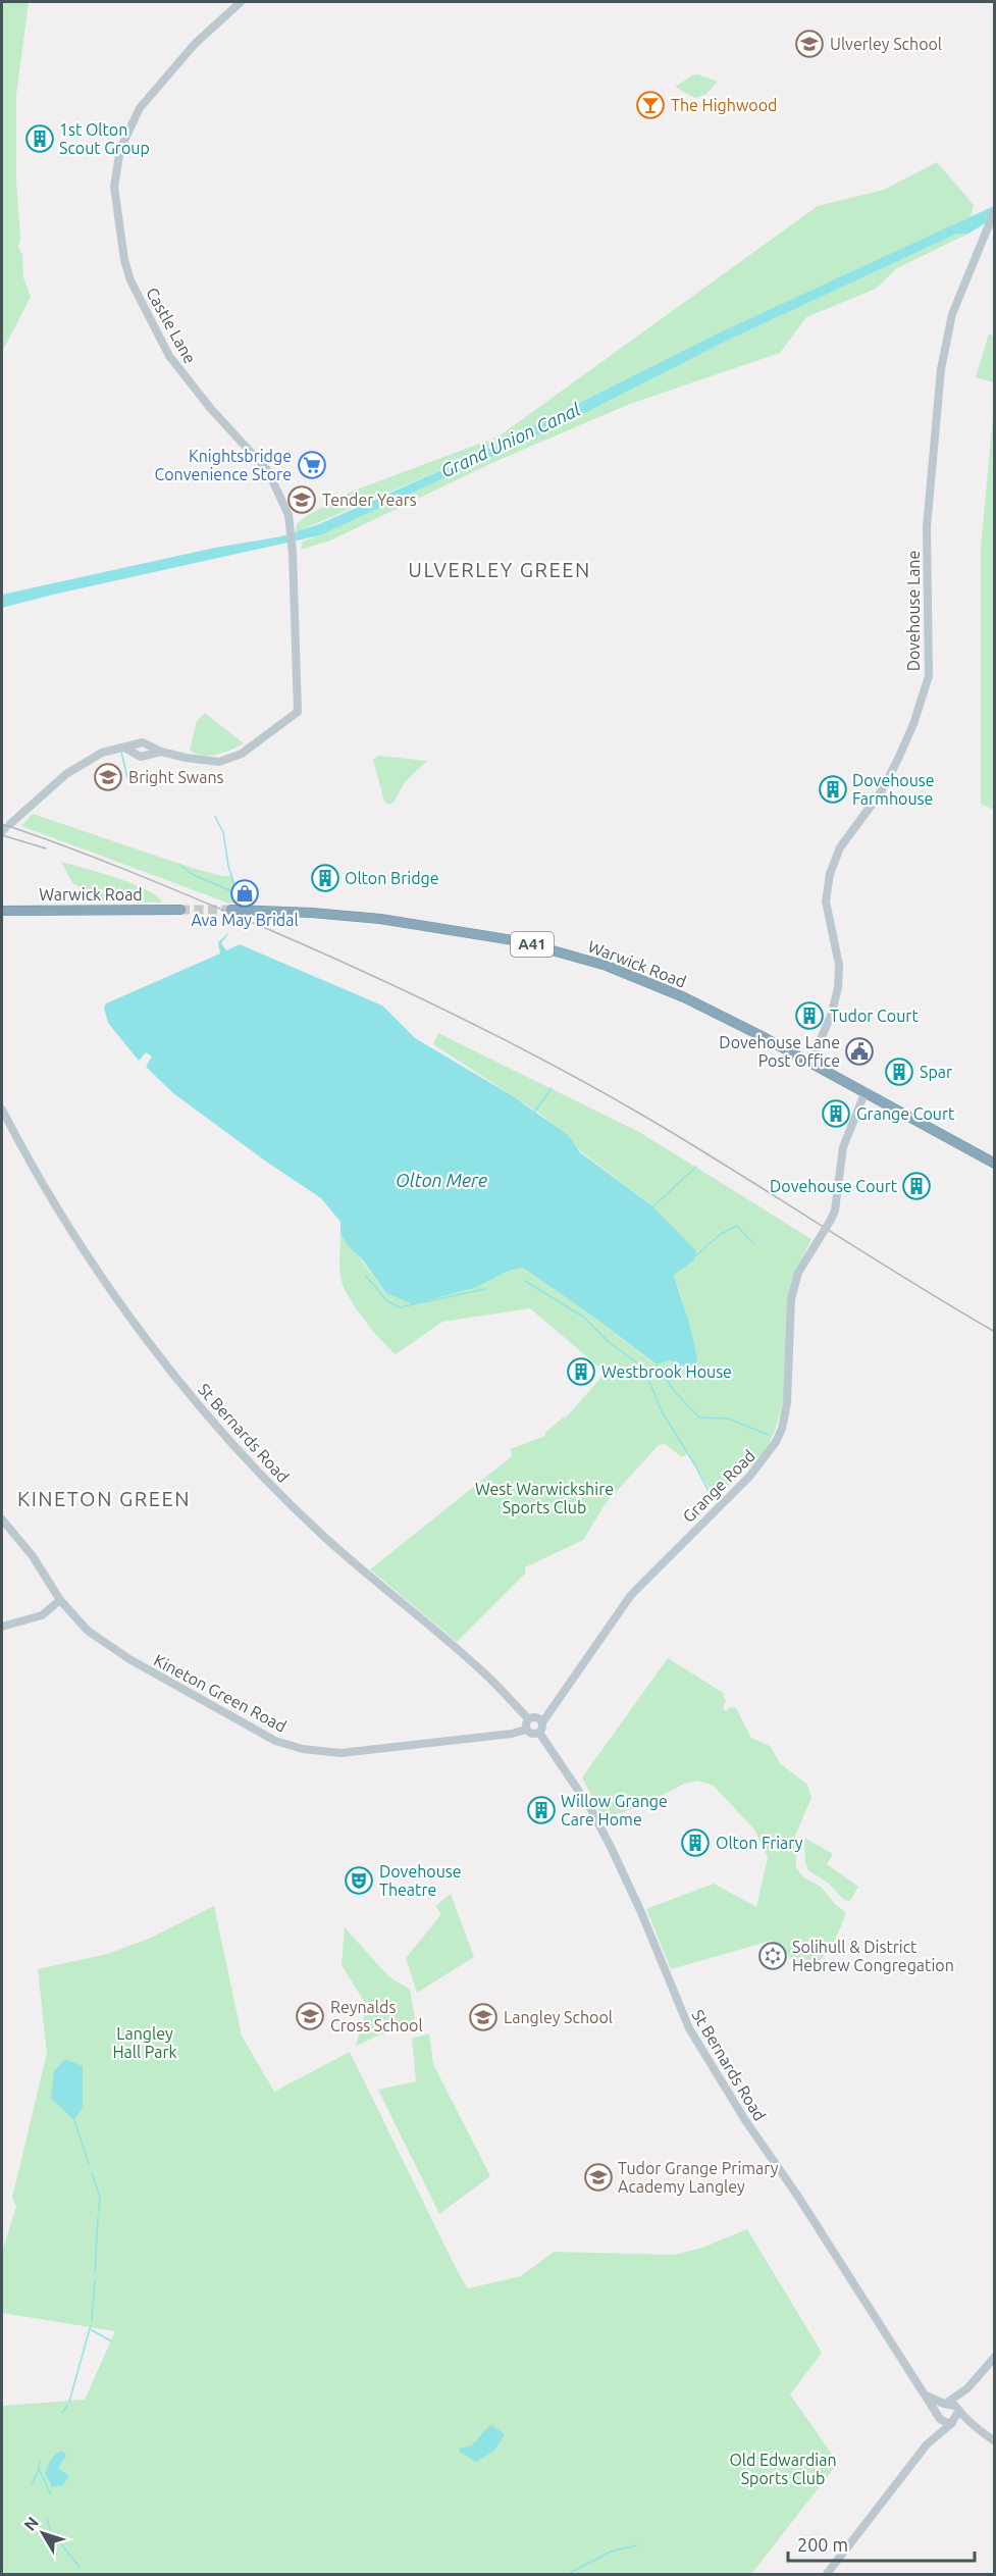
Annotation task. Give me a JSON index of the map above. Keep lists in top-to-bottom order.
{
  "streets": {
    "highway": ["Warwick Road", "A41"],
    "street": [
      "Castle Lane",
      "Dovehouse Lane",
      "St Bernards Road",
      "Grange Road",
      "Kineton Green Road"
    ]
  },
  "crossings": [
    ["Dovehouse Lane", "Warwick Road"],
    ["Warwick Road", "Grange Road"],
    ["St Bernards Road", "Grange Road"],
    ["St Bernards Road", "Kineton Green Road"],
    ["Grange Road", "Kineton Green Road"]
  ],
  "districts": ["ULVERLEY GREEN", "KINETON GREEN"],
  "water": ["Grand Union Canal", "Olton Mere"],
  "parks": ["West Warwickshire Sports Club", "Langley Hall Park", "Old Edwardian Sports Club"],
  "places": {
    "school or university": [
      "Ulverley School",
      "Tender Years",
      "Bright Swans",
      "Reynalds Cross School",
      "Langley School",
      "Tudor Grange Primary Academy Langley"
    ],
    "bar": ["The Highwood"],
    "building": [
      "1st Olton Scout Group",
      "Dovehouse Farmhouse",
      "Olton Bridge",
      "Tudor Court",
      "Spar",
      "Grange Court",
      "Dovehouse Court",
      "Westbrook House",
      "Willow Grange Care Home",
      "Olton Friary"
    ],
    "supermarket": ["Knightsbridge Convenience Store"],
    "shop": ["Ava May Bridal"],
    "public building": ["Dovehouse Lane Post Office"],
    "theatre": ["Dovehouse Theatre"],
    "synagogue": ["Solihull & District Hebrew Congregation"]
  },
  "scale_bar": "200 m",
  "north": "top left"
}
